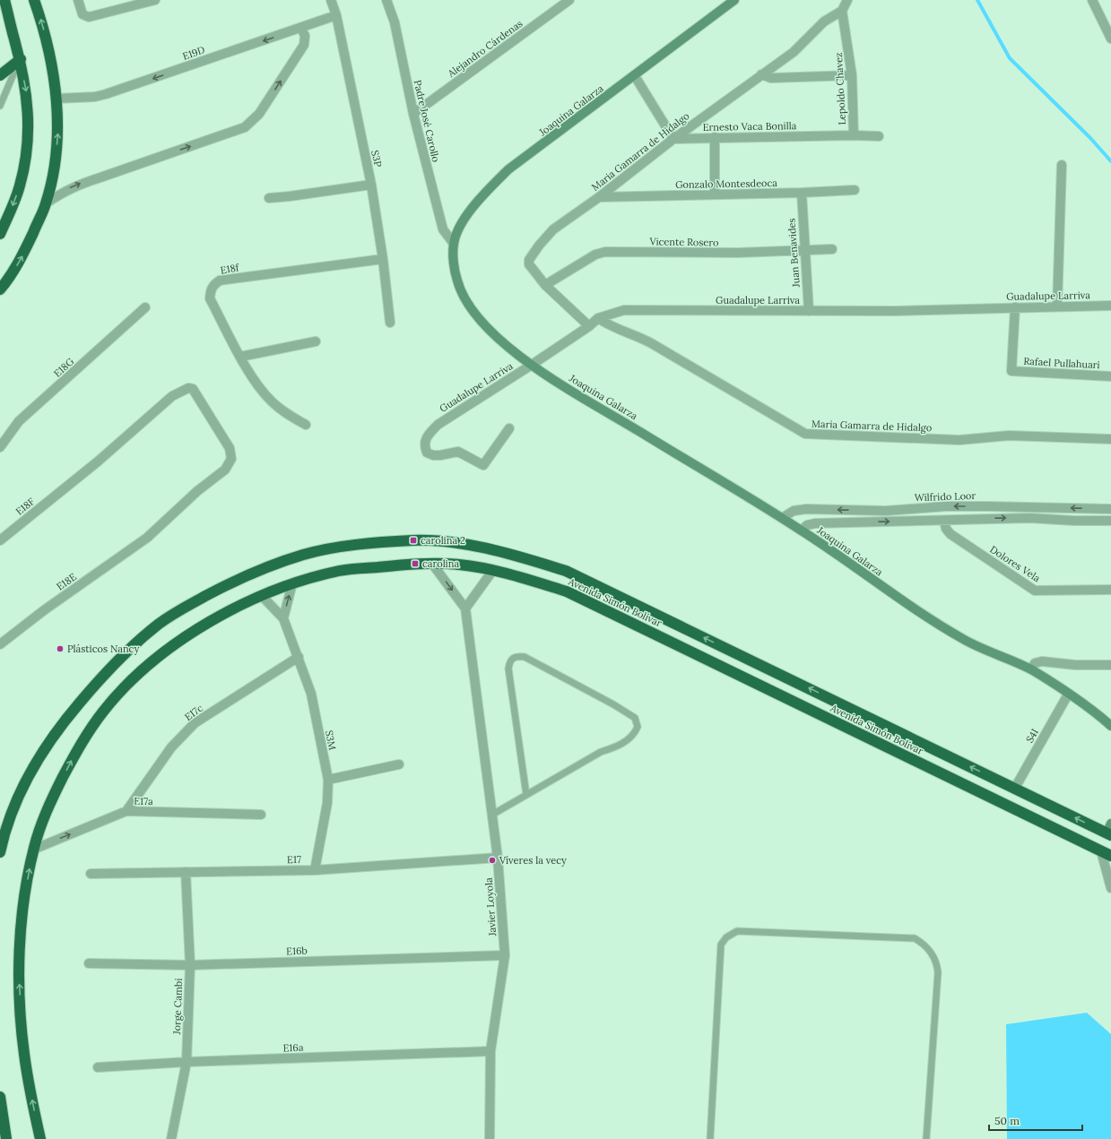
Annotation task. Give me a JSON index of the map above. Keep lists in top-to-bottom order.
{
  "streets": {
    "highway": ["Avenida Simón Bolívar"],
    "street": [
      "Alejandro Cárdenas",
      "E19D",
      "Lepoldo Chavez",
      "Joaquina Galarza",
      "Padre José Carollo",
      "Ernesto Vaca Bonilla",
      "Maria Gamarra de Hidalgo",
      "S3P",
      "Gonzalo Montesdeoca",
      "Vicente Rosero",
      "Juan Benavides",
      "E18f",
      "Guadalupe Larriva",
      "Rafael Pullahuari",
      "E18G",
      "Wilfrido Loor",
      "E18F",
      "Dolores Vela",
      "E18E",
      "E17c",
      "S4I",
      "S3M",
      "E17a",
      "E17",
      "Javier Loyola",
      "E16b",
      "Jorge Cambi",
      "E16a"
    ]
  },
  "crossings": [
    ["Alejandro Cárdenas", "Padre José Carollo"],
    ["E19D", "S3P"],
    ["Lepoldo Chavez", "Ernesto Vaca Bonilla"],
    ["Lepoldo Chavez", "Maria Gamarra de Hidalgo"],
    ["Joaquina Galarza", "Padre José Carollo"],
    ["Joaquina Galarza", "Guadalupe Larriva"],
    ["Joaquina Galarza", "Wilfrido Loor"],
    ["Joaquina Galarza", "S4I"],
    ["Ernesto Vaca Bonilla", "Maria Gamarra de Hidalgo"],
    ["Maria Gamarra de Hidalgo", "Gonzalo Montesdeoca"],
    ["Maria Gamarra de Hidalgo", "Vicente Rosero"],
    ["Maria Gamarra de Hidalgo", "Guadalupe Larriva"],
    ["S3P", "E18f"],
    ["Gonzalo Montesdeoca", "Juan Benavides"],
    ["Vicente Rosero", "Juan Benavides"],
    ["Juan Benavides", "Guadalupe Larriva"],
    ["Guadalupe Larriva", "Rafael Pullahuari"],
    ["E18F", "E18E"],
    ["Avenida Simón Bolívar", "S4I"],
    ["Avenida Simón Bolívar", "S3M"],
    ["Avenida Simón Bolívar", "E17a"],
    ["Avenida Simón Bolívar", "Javier Loyola"],
    ["E17c", "S3M"],
    ["E17c", "E17a"],
    ["S3M", "E17"],
    ["E17", "Javier Loyola"],
    ["E17", "Jorge Cambi"],
    ["Javier Loyola", "E16b"],
    ["Javier Loyola", "E16a"],
    ["E16b", "Jorge Cambi"],
    ["Jorge Cambi", "E16a"]
  ],
  "one_way": ["E19D", "E17a"],
  "places": {
    "transit": ["carolina 2", "carolina"],
    "other": ["Plásticos Nancy", "Víveres la vecy"]
  },
  "scale_bar": "50 m"
}
